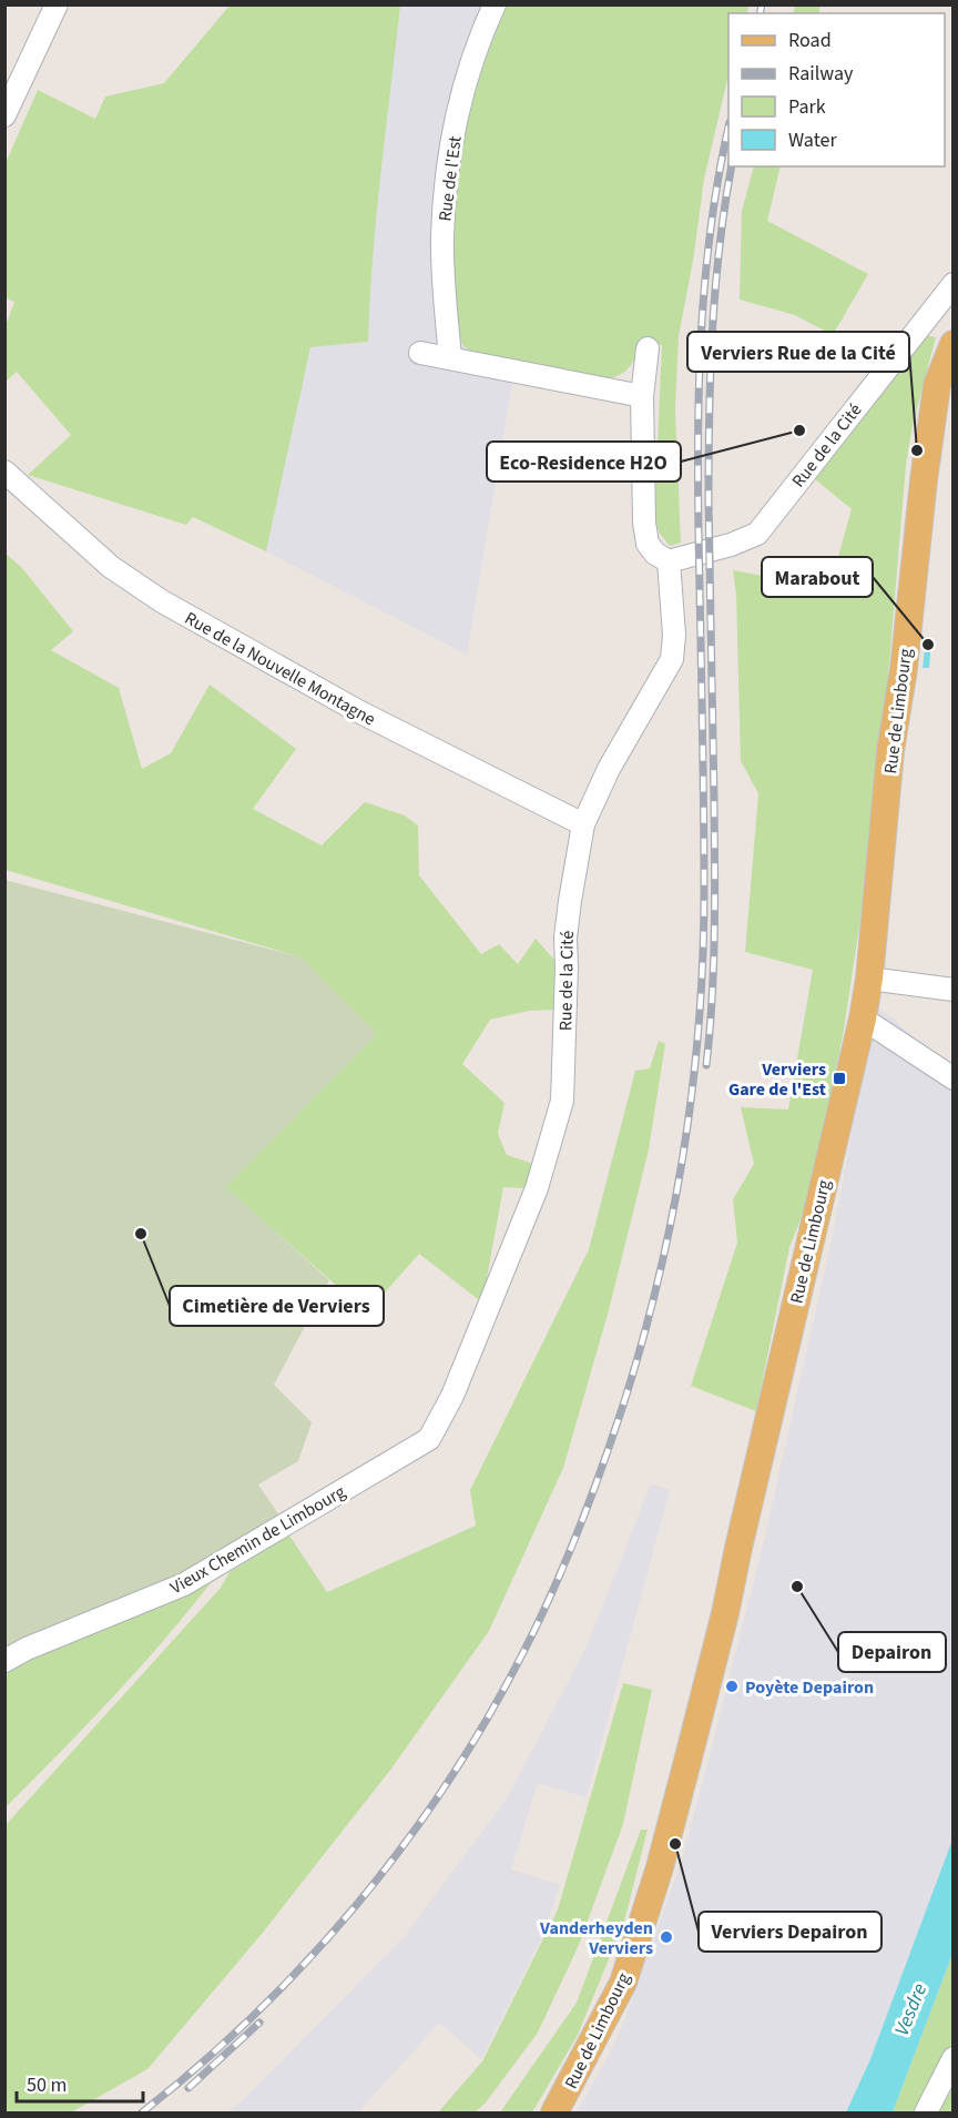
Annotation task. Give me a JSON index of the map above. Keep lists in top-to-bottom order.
{
  "streets": {
    "main road": ["Rue de Limbourg"],
    "street": [
      "Rue de l'Est",
      "Rue de la Cité",
      "Rue de la Nouvelle Montagne",
      "Vieux Chemin de Limbourg"
    ]
  },
  "crossings": [
    ["Rue de la Cité", "Rue de la Nouvelle Montagne"],
    ["Rue de la Cité", "Vieux Chemin de Limbourg"]
  ],
  "water": ["Vesdre"],
  "places": {
    "other": [
      "Eco-Residence H2O",
      "Verviers Rue de la Cité",
      "Marabout",
      "Cimetière de Verviers",
      "Depairon",
      "Poyète Depairon",
      "Verviers Depairon",
      "Vanderheyden Verviers"
    ],
    "transit": ["Verviers Gare de l'Est"]
  },
  "legend": [
    "Road",
    "Railway",
    "Park",
    "Water"
  ],
  "scale_bar": "50 m"
}
